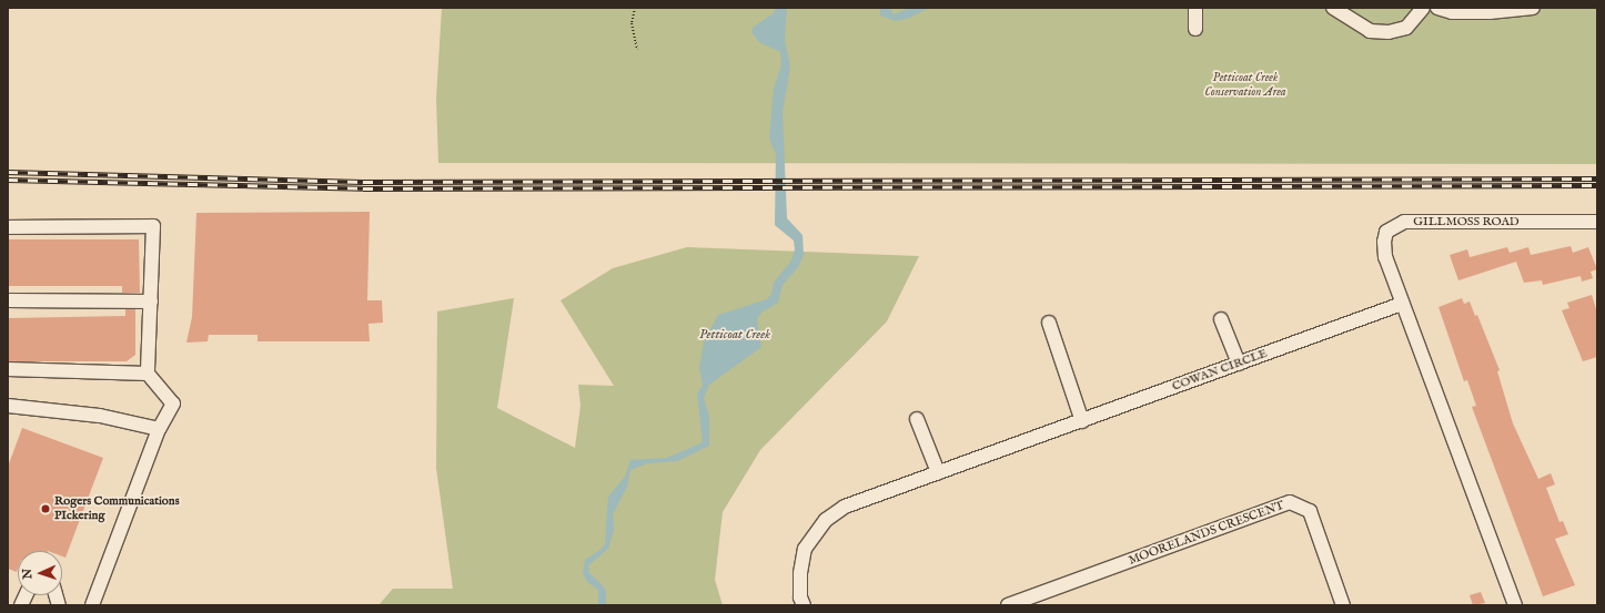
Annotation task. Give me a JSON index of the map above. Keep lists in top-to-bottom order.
{
  "streets": {
    "street": ["GILLMOSS ROAD", "COWAN CIRCLE", "MOORELANDS CRESCENT"]
  },
  "crossings": [
    ["GILLMOSS ROAD", "COWAN CIRCLE"]
  ],
  "water": ["Petticoat Creek"],
  "parks": ["Petticoat Creek Conservation Area"],
  "places": ["Rogers Communications PIckering"],
  "north": "left"
}
